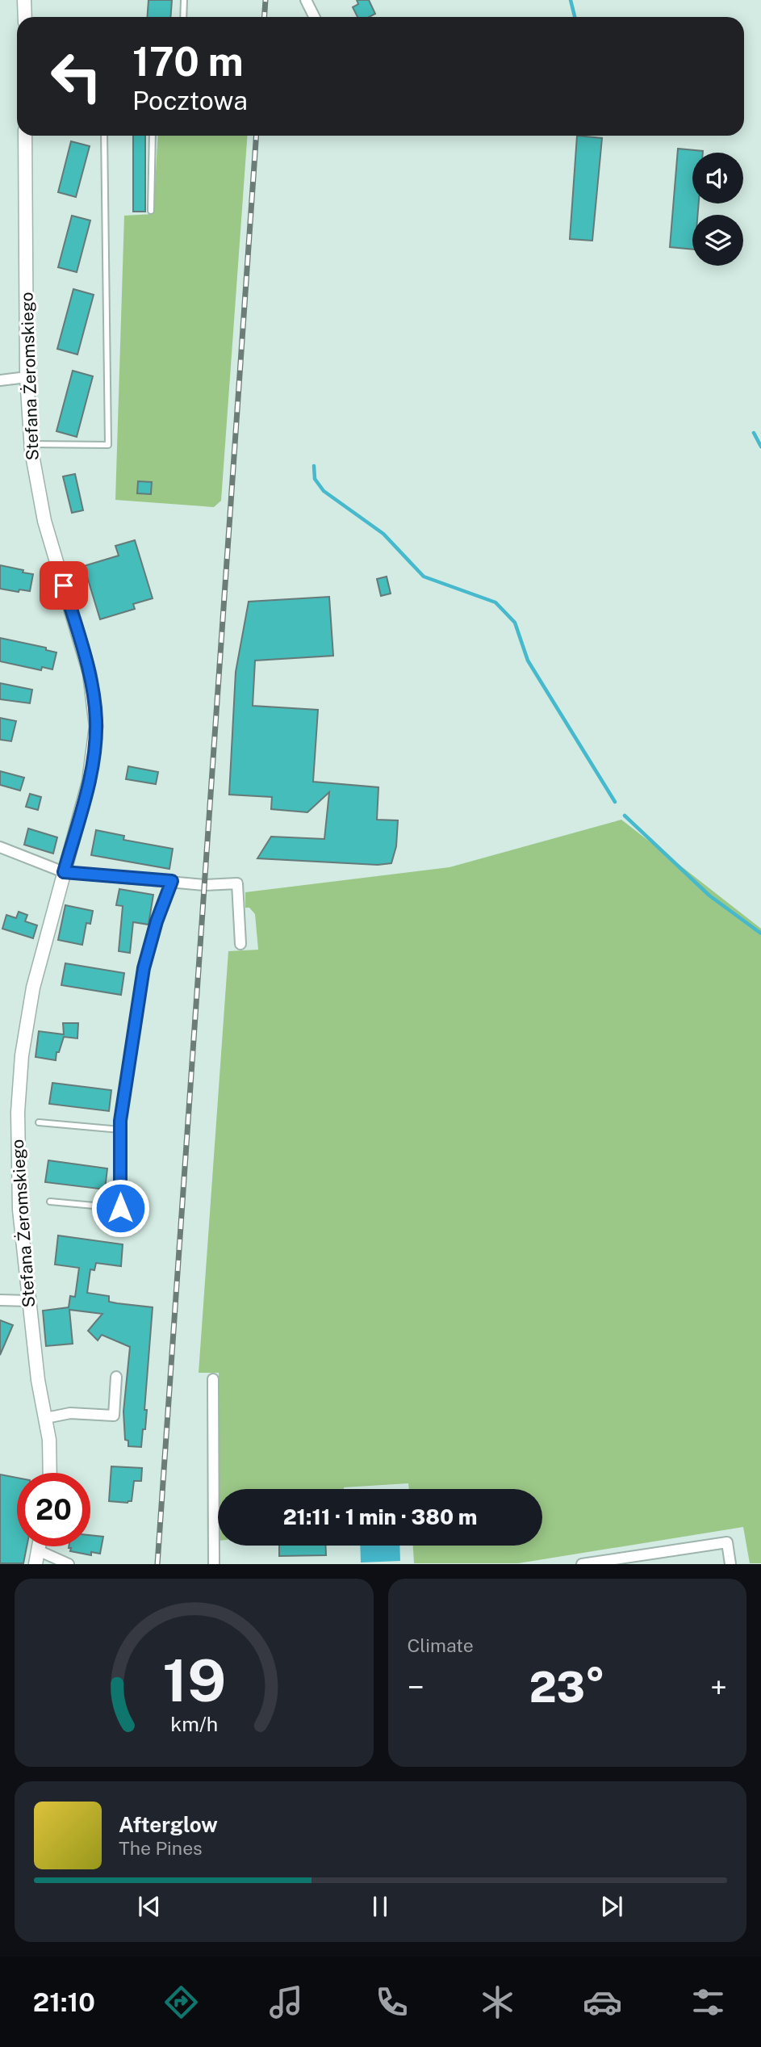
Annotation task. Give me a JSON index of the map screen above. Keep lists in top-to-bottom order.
{
  "streets": {
    "street": ["Stefana Żeromskiego"]
  },
  "page": {
    "turn": ["170 m", "Pocztowa"],
    "limit": "20",
    "trip": "21:11 · 1 min · 380 m",
    "tile": "Climate",
    "heat": ["−", "23°", "+"],
    "song": ["Afterglow", "The Pines"],
    "tabs": "21:10",
    "gauge": ["19", "km/h"]
  }
}
